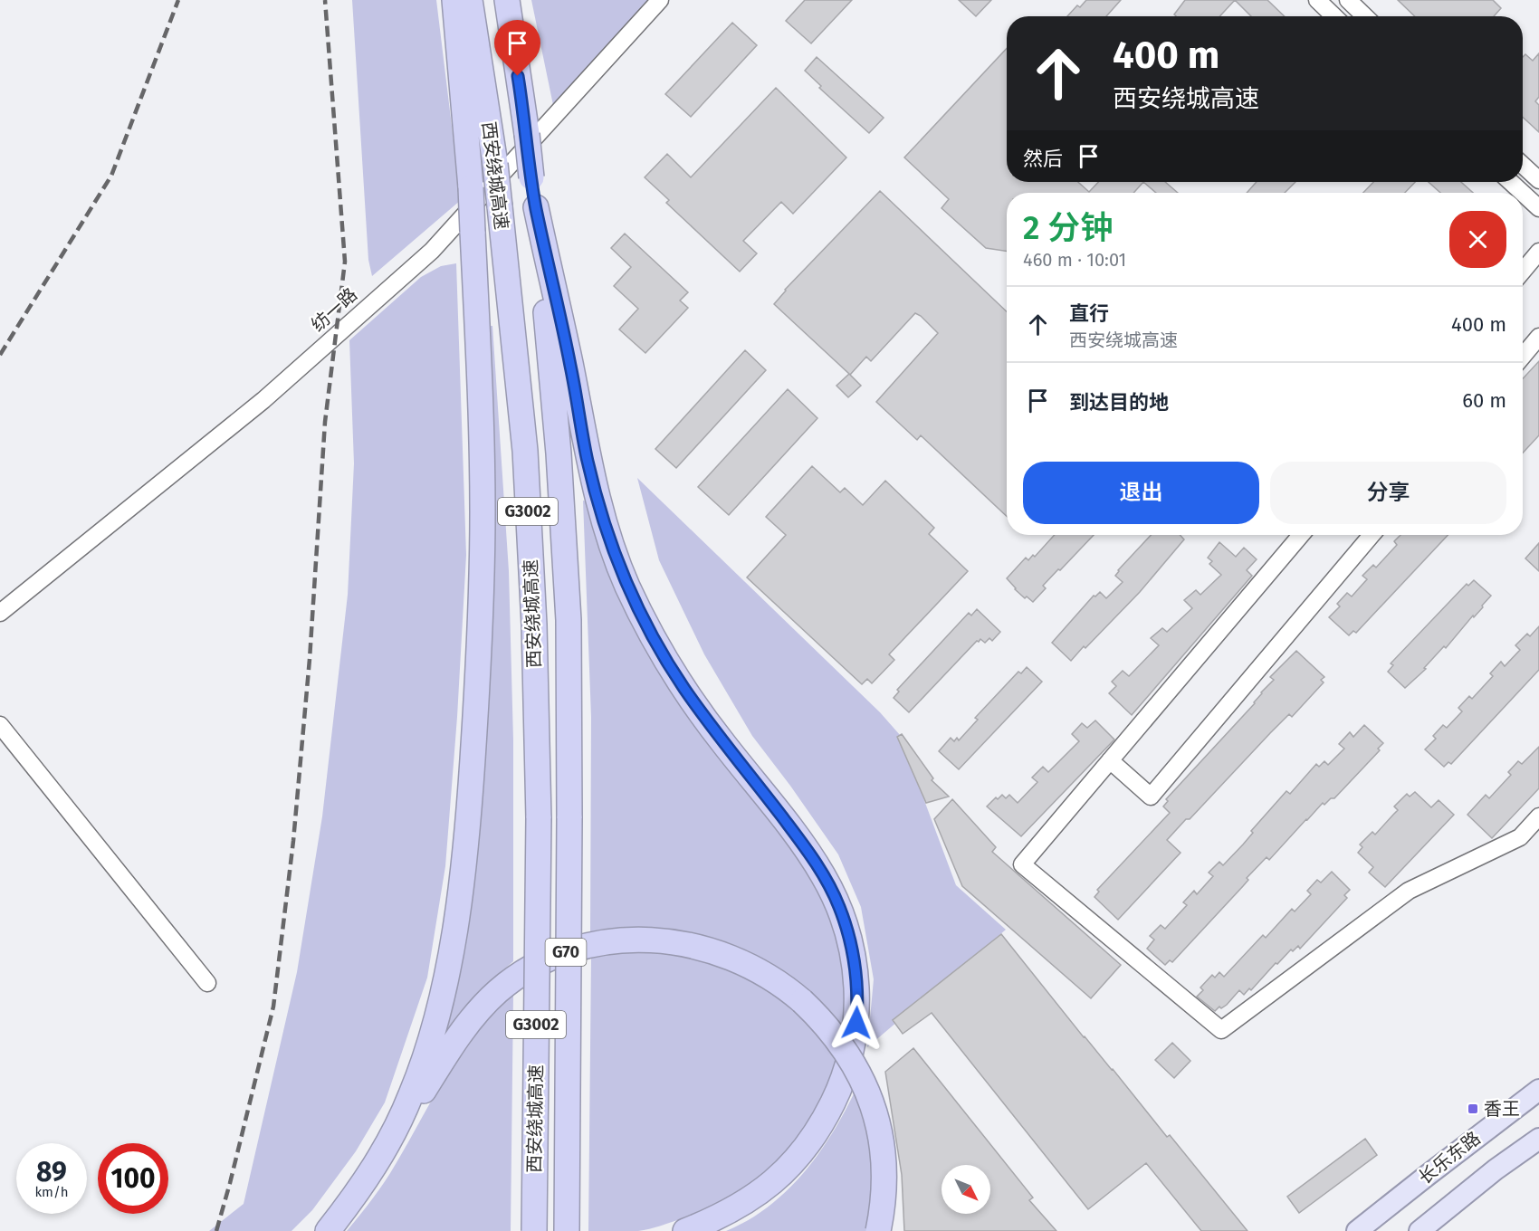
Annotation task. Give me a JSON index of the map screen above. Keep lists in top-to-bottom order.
{
  "streets": {
    "highway": ["西安绕城高速", "G3002", "G70"],
    "main road": ["长乐东路"],
    "street": ["纺一路"]
  },
  "places": {
    "transit": ["香王"]
  },
  "north": "bottom right",
  "page": {
    "turn": ["400 m", "西安绕城高速"],
    "then": "然后",
    "heading": ["2 分钟", "460 m · 10:01"],
    "list": [
      {
        "name": "直行",
        "note": "西安绕城高速",
        "value": "400 m"
      },
      {
        "name": "到达目的地",
        "value": "60 m"
      }
    ],
    "buttons": ["退出", "分享"],
    "speed": "89 km/h",
    "limit": "100"
  }
}
